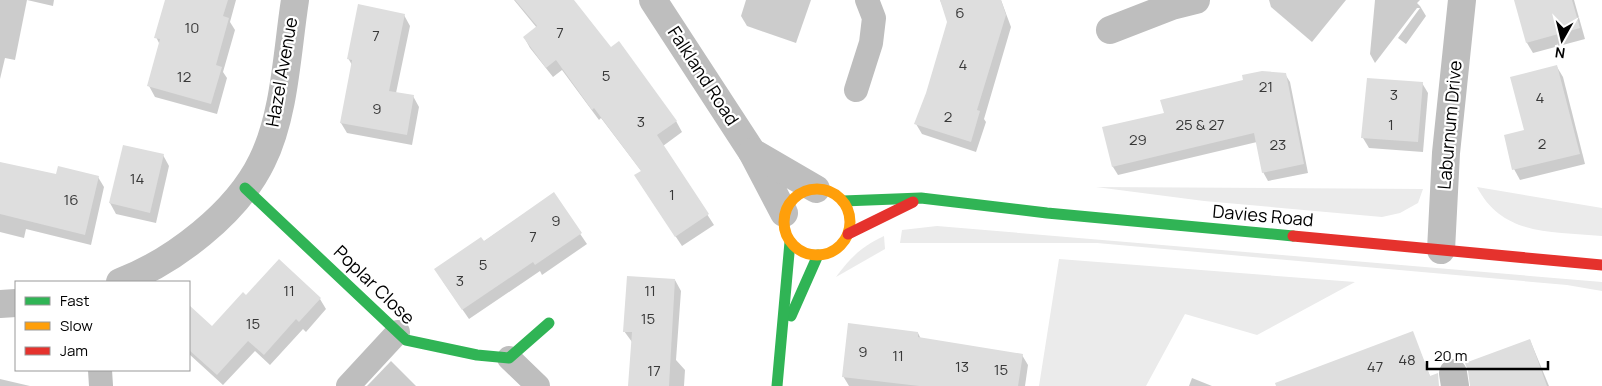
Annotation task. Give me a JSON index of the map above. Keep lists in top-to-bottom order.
{
  "streets": {
    "street": [
      "Hazel Avenue",
      "Falkland Road",
      "Laburnum Drive",
      "Davies Road",
      "Poplar Close"
    ]
  },
  "crossings": [
    ["Hazel Avenue", "Poplar Close"],
    ["Falkland Road", "Davies Road"],
    ["Laburnum Drive", "Davies Road"]
  ],
  "house_numbers": [
    "6",
    "10",
    "7",
    "7",
    "4",
    "5",
    "12",
    "21",
    "3",
    "4",
    "9",
    "2",
    "3",
    "25 & 27",
    "1",
    "29",
    "2",
    "23",
    "14",
    "1",
    "16",
    "9",
    "7",
    "5",
    "3",
    "11",
    "11",
    "15",
    "15",
    "9",
    "11",
    "48",
    "13",
    "47",
    "15",
    "17"
  ],
  "legend": ["Fast", "Slow", "Jam"],
  "scale_bar": "20 m",
  "north": "bottom"
}
